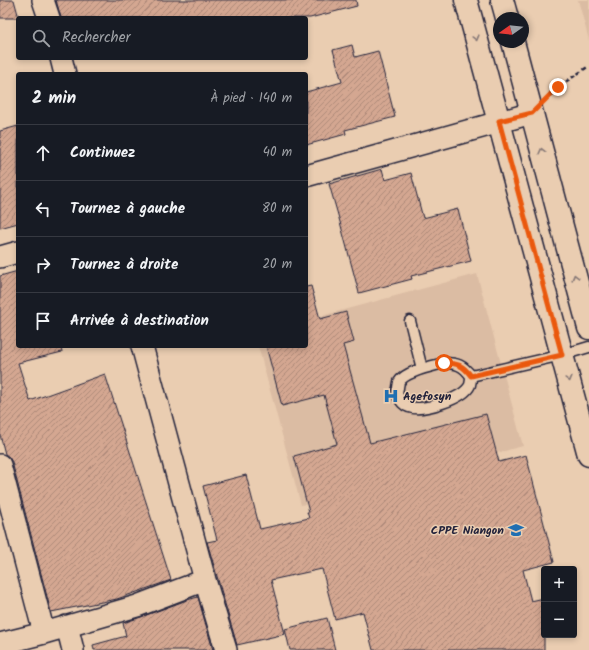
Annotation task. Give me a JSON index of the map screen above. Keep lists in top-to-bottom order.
{
  "places": {
    "hospital": ["Agefosyn"],
    "school or university": ["CPPE Niangon"]
  },
  "north": "left",
  "page": {
    "search": "Rechercher",
    "heading": ["2 min", "À pied · 140 m"],
    "list": [
      ["Continuez", "40 m"],
      ["Tournez à gauche", "80 m"],
      ["Tournez à droite", "20 m"],
      "Arrivée à destination"
    ],
    "map_buttons": ["+", "−"]
  }
}
